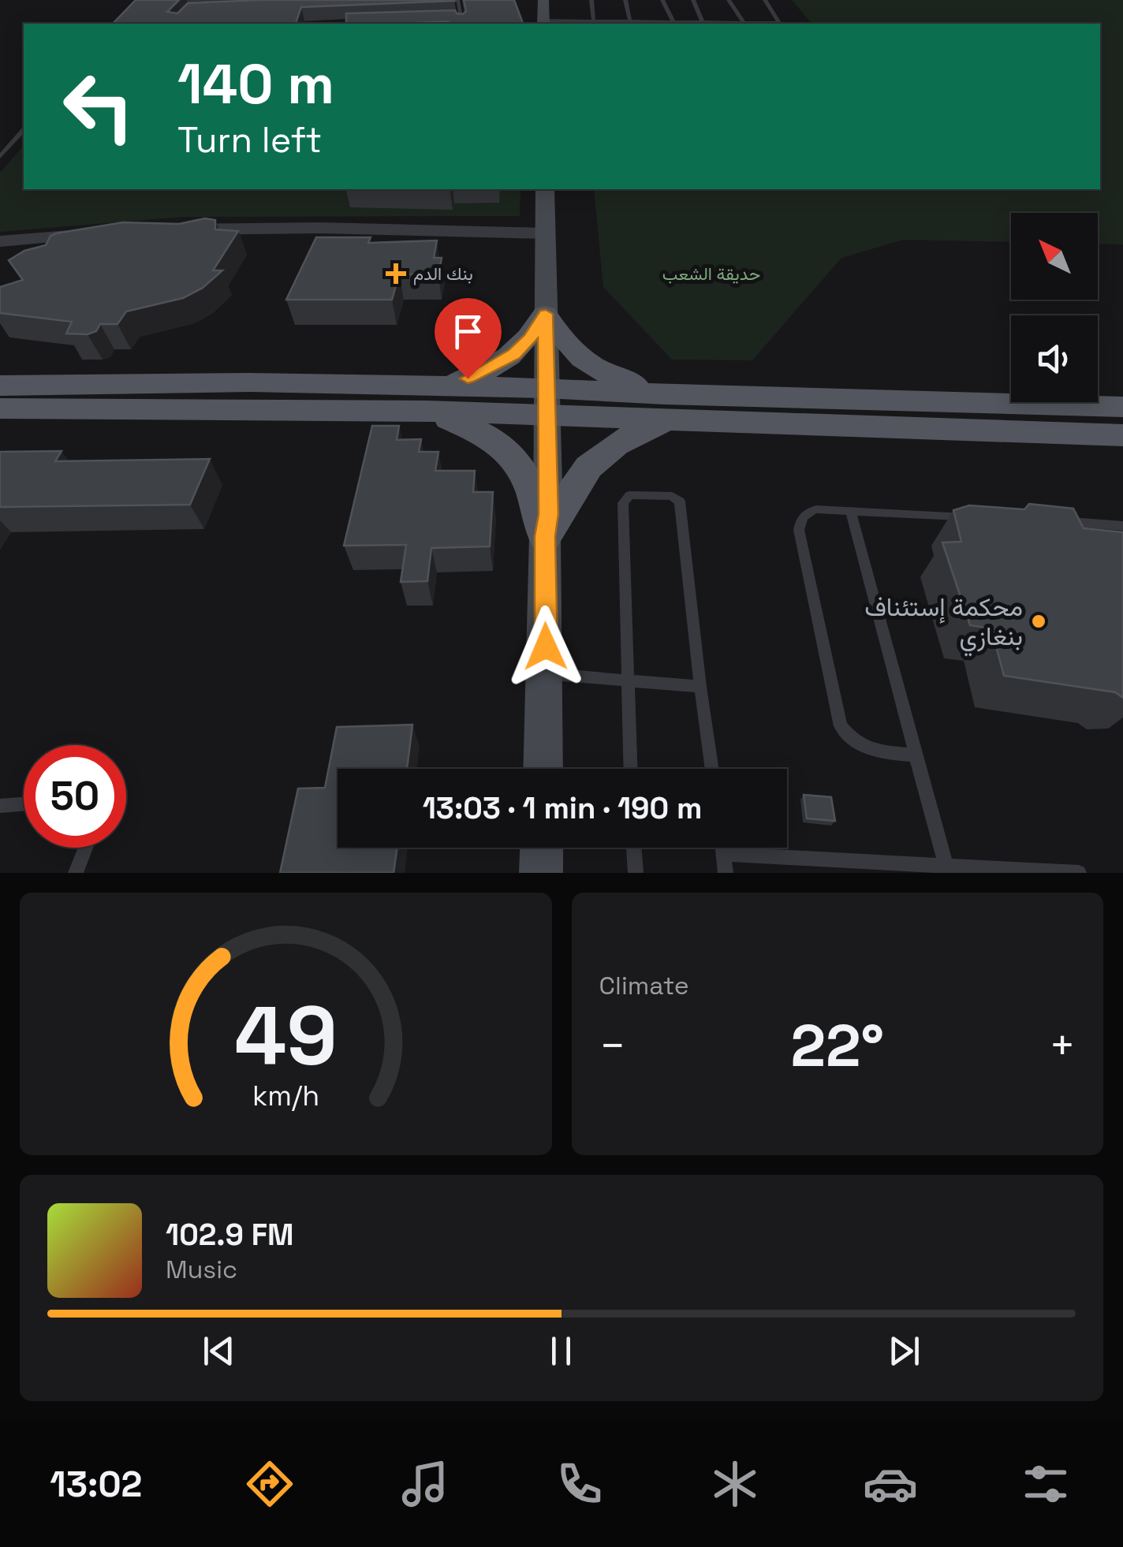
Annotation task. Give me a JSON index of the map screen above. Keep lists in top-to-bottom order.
{
  "parks": ["حديقة الشعب"],
  "places": {
    "health": ["بنك الدم"],
    "other": ["محكمة إستئناف بنغازي"]
  },
  "north": "top left",
  "page": {
    "turn": ["140 m", "Turn left"],
    "limit": "50",
    "trip": "13:03 · 1 min · 190 m",
    "tile": "Climate",
    "heat": ["−", "22°", "+"],
    "song": ["102.9 FM", "Music"],
    "tabs": "13:02",
    "gauge": ["49", "km/h"]
  }
}
